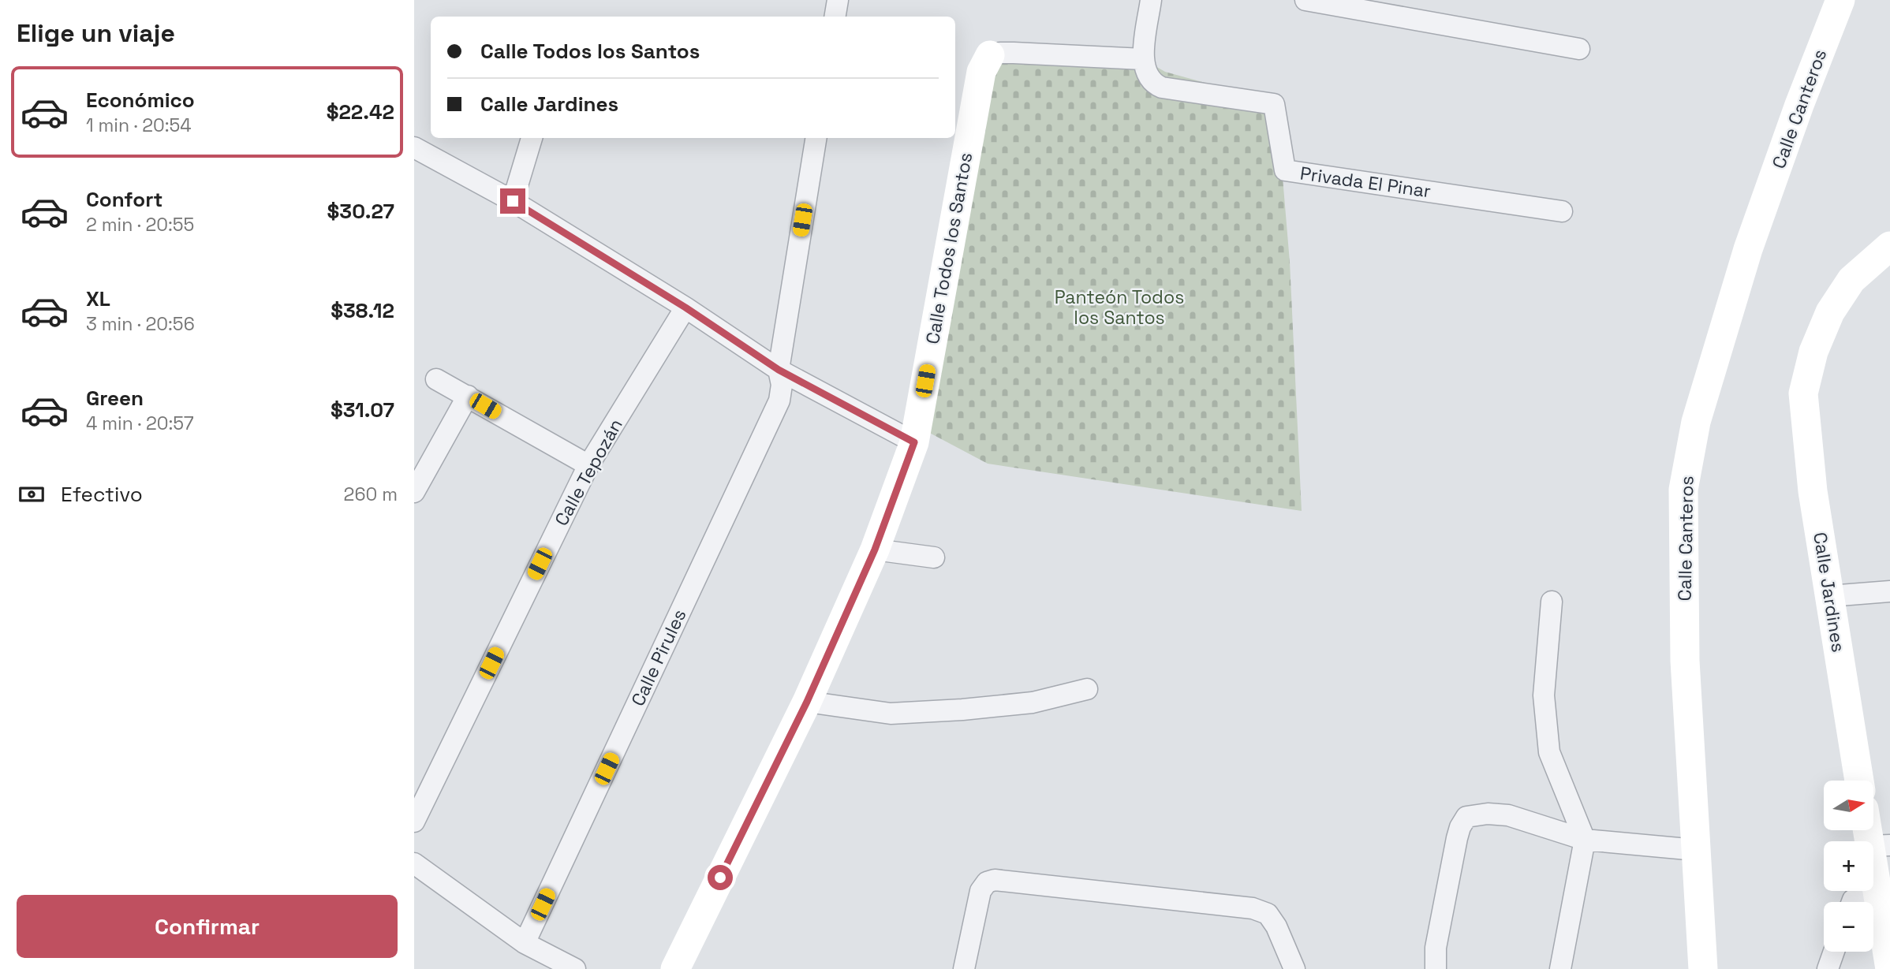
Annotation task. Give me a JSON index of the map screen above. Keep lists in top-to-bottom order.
{
  "streets": {
    "street": [
      "Calle Canteros",
      "Privada El Pinar",
      "Calle Todos los Santos",
      "Calle Tepozán",
      "Calle Jardines",
      "Calle Pirules"
    ]
  },
  "crossings": [
    ["Privada El Pinar", "Calle Todos los Santos"]
  ],
  "parks": ["Panteón Todos los Santos"],
  "north": "right",
  "page": {
    "heading": "Elige un viaje",
    "banner": ["Calle Todos los Santos", "Calle Jardines"],
    "list": [
      {
        "name": "Económico",
        "note": "1 min · 20:54",
        "value": "$22.42"
      },
      {
        "name": "Confort",
        "note": "2 min · 20:55",
        "value": "$30.27"
      },
      {
        "name": "XL",
        "note": "3 min · 20:56",
        "value": "$38.12"
      },
      {
        "name": "Green",
        "note": "4 min · 20:57",
        "value": "$31.07"
      }
    ],
    "pay": ["Efectivo", "260 m"],
    "map_buttons": ["+", "−"],
    "buttons": "Confirmar"
  }
}
